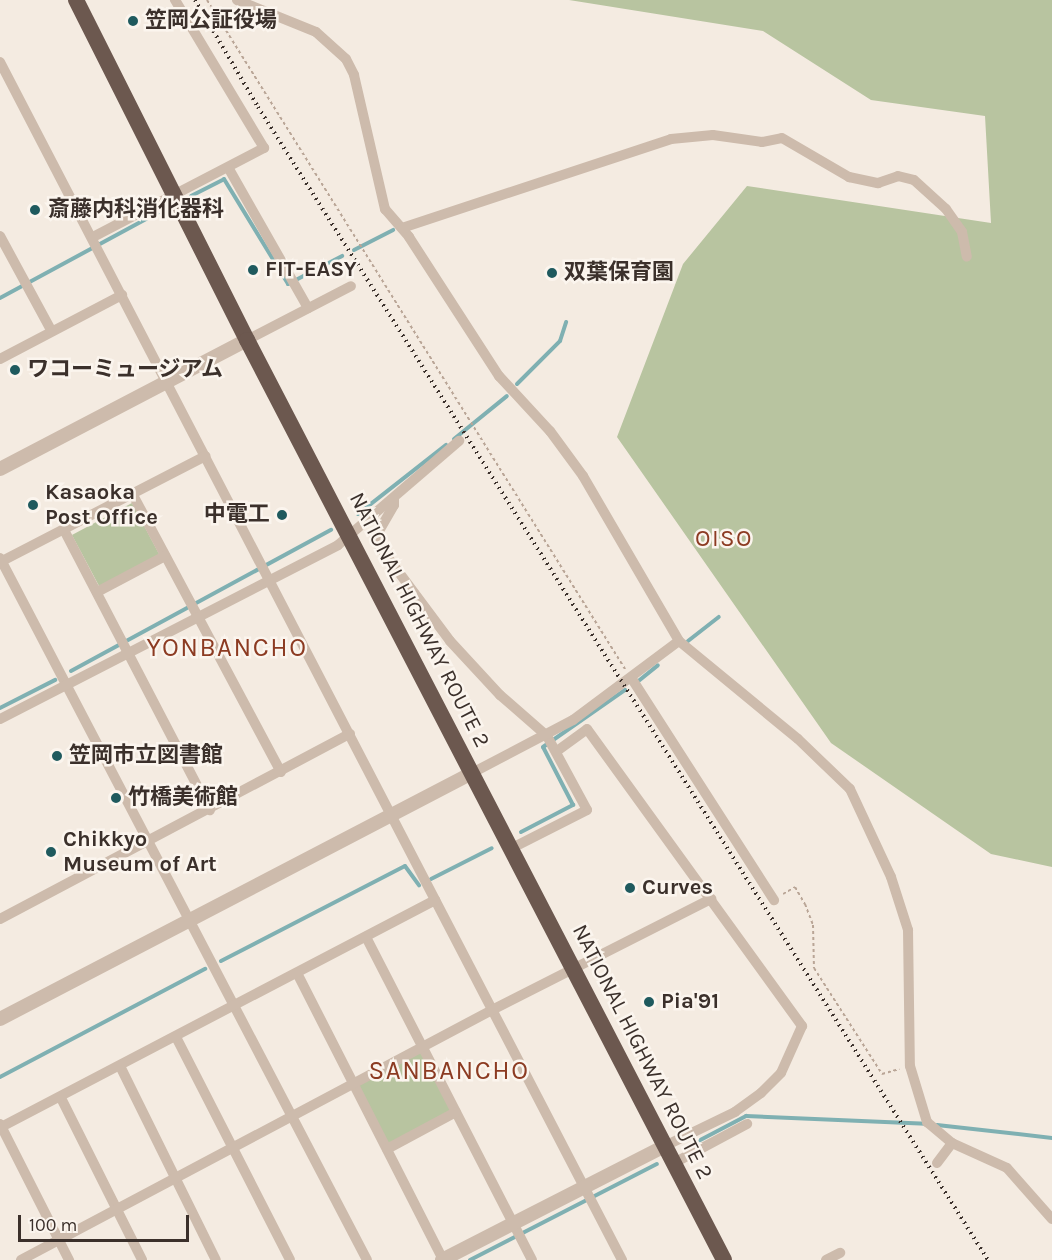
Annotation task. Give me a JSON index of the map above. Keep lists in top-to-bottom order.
{
  "streets": {
    "highway": ["NATIONAL HIGHWAY ROUTE 2"]
  },
  "districts": ["OISO", "YONBANCHO", "SANBANCHO"],
  "places": [
    "笠岡公証役場",
    "斎藤内科消化器科",
    "FIT-EASY",
    "双葉保育園",
    "ワコーミュージアム",
    "Kasaoka Post Office",
    "中電工",
    "笠岡市立図書館",
    "竹橋美術館",
    "Chikkyo Museum of Art",
    "Curves",
    "Pia'91"
  ],
  "scale_bar": "100 m"
}
